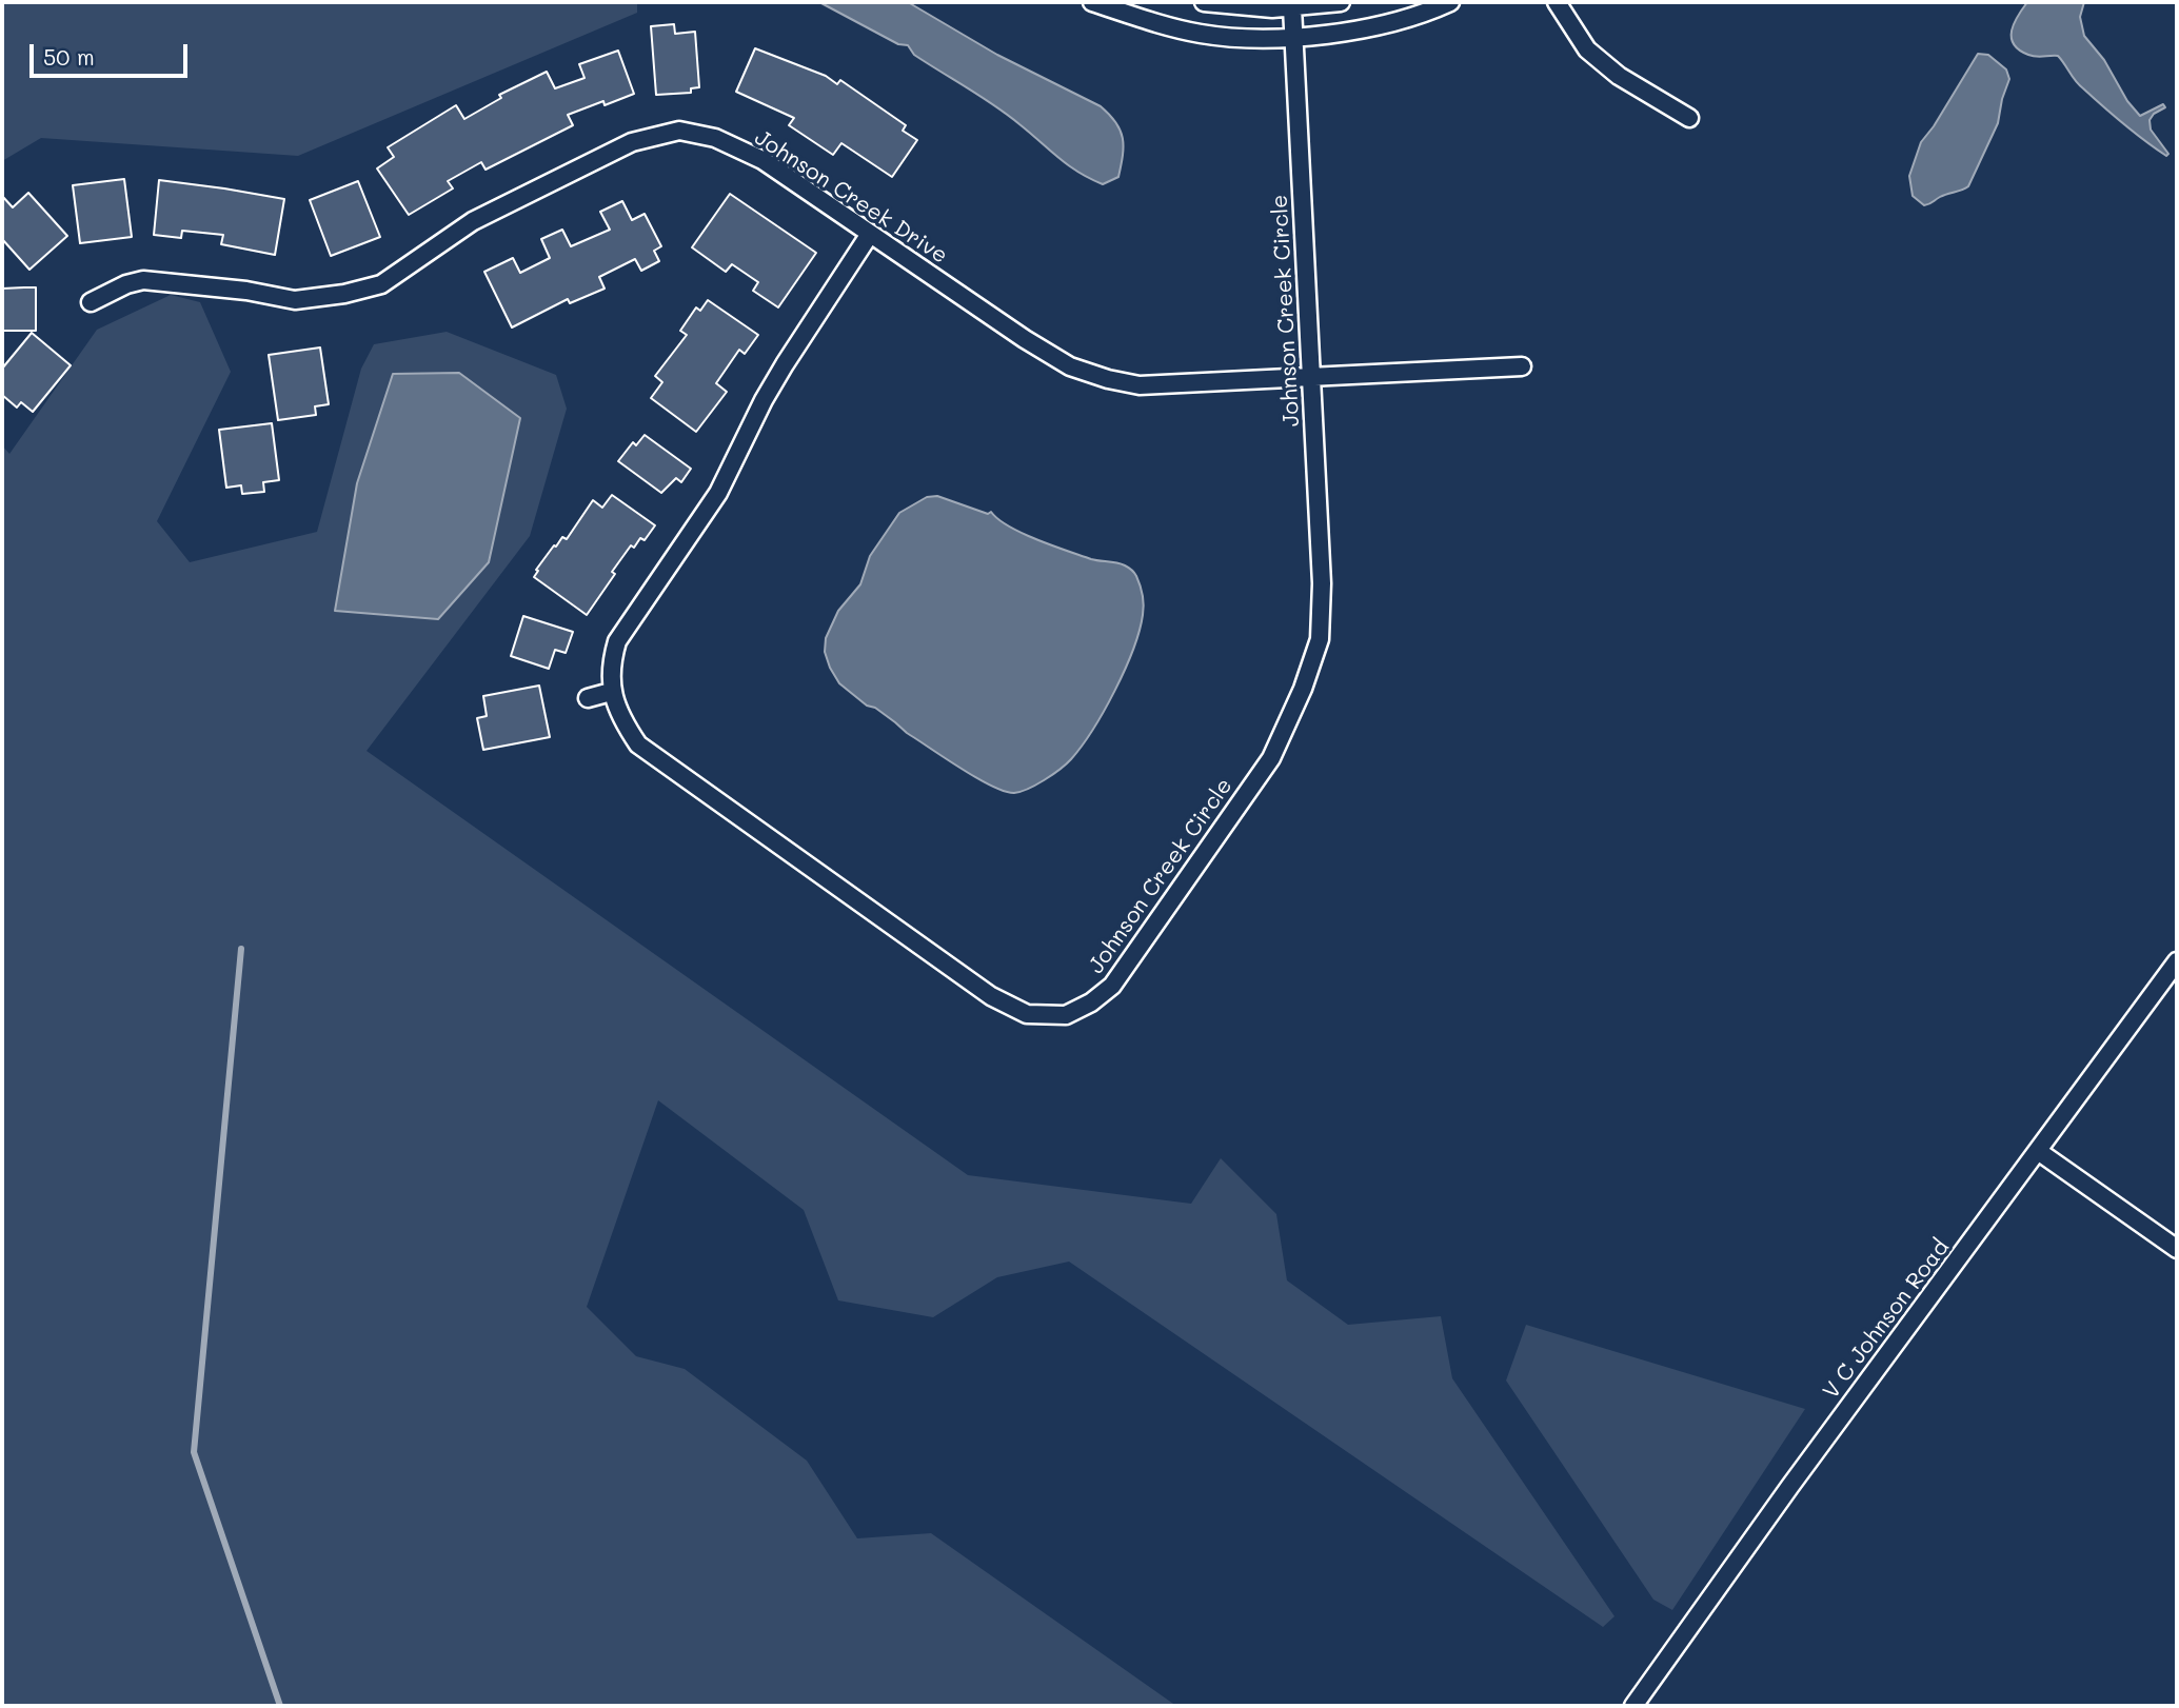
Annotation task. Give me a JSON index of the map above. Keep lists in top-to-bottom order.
{
  "streets": {
    "street": ["Johnson Creek Drive", "Johnson Creek Circle", "V C Johnson Road"]
  },
  "crossings": [
    ["Johnson Creek Drive", "Johnson Creek Circle"]
  ],
  "scale_bar": "50 m"
}
